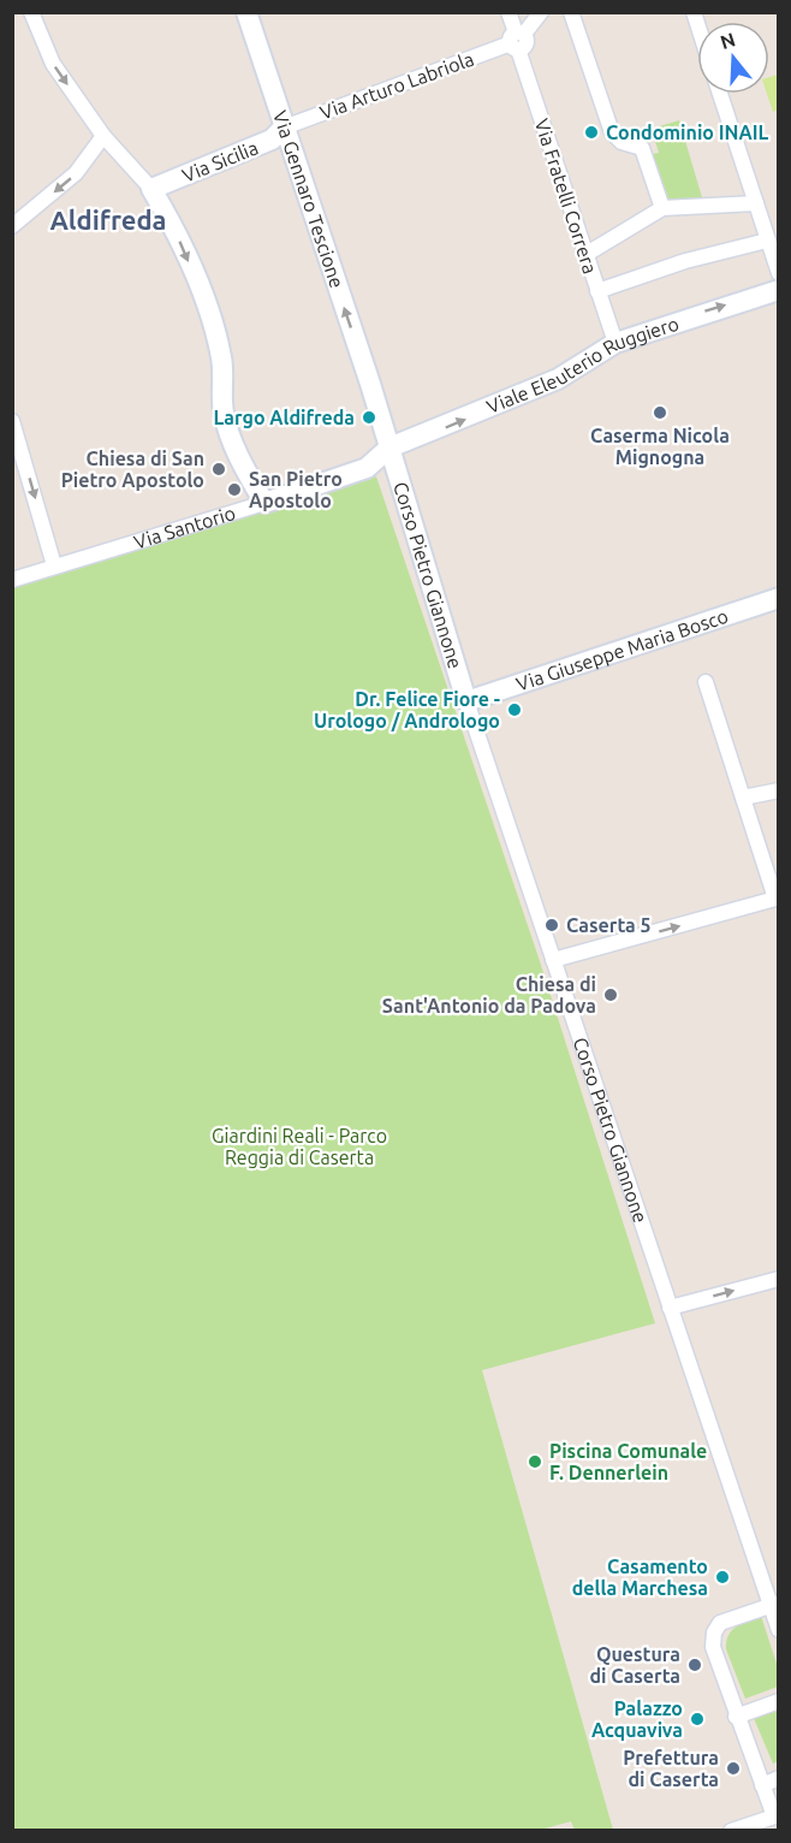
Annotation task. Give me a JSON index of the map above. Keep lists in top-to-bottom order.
{
  "streets": {
    "street": [
      "Via Arturo Labriola",
      "Via Sicilia",
      "Via Fratelli Correra",
      "Via Gennaro Tescione",
      "Viale Eleuterio Ruggiero",
      "Via Santorio",
      "Corso Pietro Giannone",
      "Via Giuseppe Maria Bosco"
    ]
  },
  "crossings": [
    ["Via Arturo Labriola", "Via Sicilia"],
    ["Via Arturo Labriola", "Via Fratelli Correra"],
    ["Via Arturo Labriola", "Via Gennaro Tescione"],
    ["Via Sicilia", "Via Gennaro Tescione"],
    ["Via Fratelli Correra", "Viale Eleuterio Ruggiero"],
    ["Via Gennaro Tescione", "Viale Eleuterio Ruggiero"],
    ["Via Gennaro Tescione", "Via Santorio"],
    ["Via Gennaro Tescione", "Corso Pietro Giannone"],
    ["Viale Eleuterio Ruggiero", "Via Santorio"],
    ["Viale Eleuterio Ruggiero", "Corso Pietro Giannone"],
    ["Via Santorio", "Corso Pietro Giannone"],
    ["Corso Pietro Giannone", "Via Giuseppe Maria Bosco"]
  ],
  "districts": ["Aldifreda"],
  "parks": ["Giardini Reali - Parco Reggia di Caserta"],
  "places": [
    "Condominio INAIL",
    "Caserma Nicola Mignogna",
    "Largo Aldifreda",
    "Chiesa di San Pietro Apostolo",
    "San Pietro Apostolo",
    "Dr. Felice Fiore - Urologo / Andrologo",
    "Caserta 5",
    "Chiesa di Sant'Antonio da Padova",
    "Piscina Comunale F. Dennerlein",
    "Casamento della Marchesa",
    "Questura di Caserta",
    "Palazzo Acquaviva",
    "Prefettura di Caserta"
  ],
  "north": "top"
}
